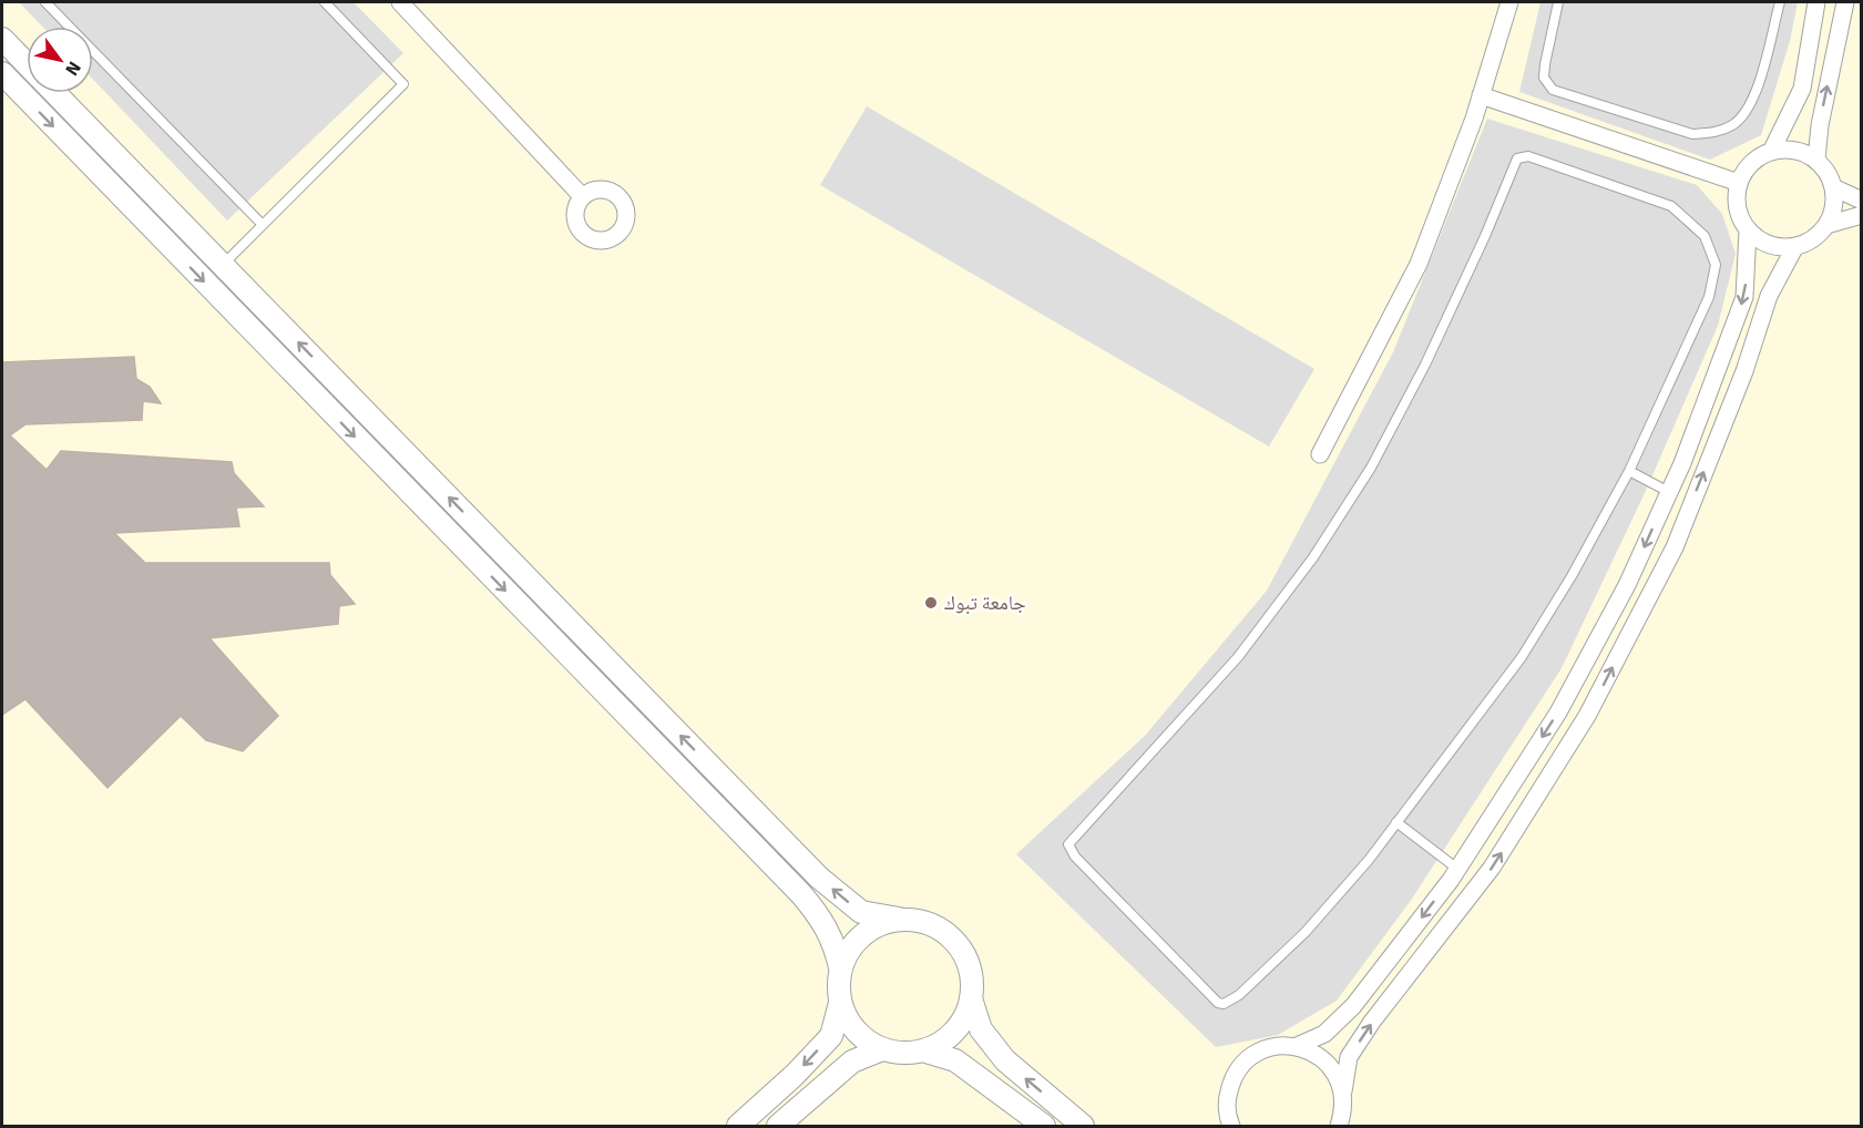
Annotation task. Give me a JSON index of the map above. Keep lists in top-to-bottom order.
{
  "places": ["جامعة تبوك"],
  "north": "bottom right"
}
